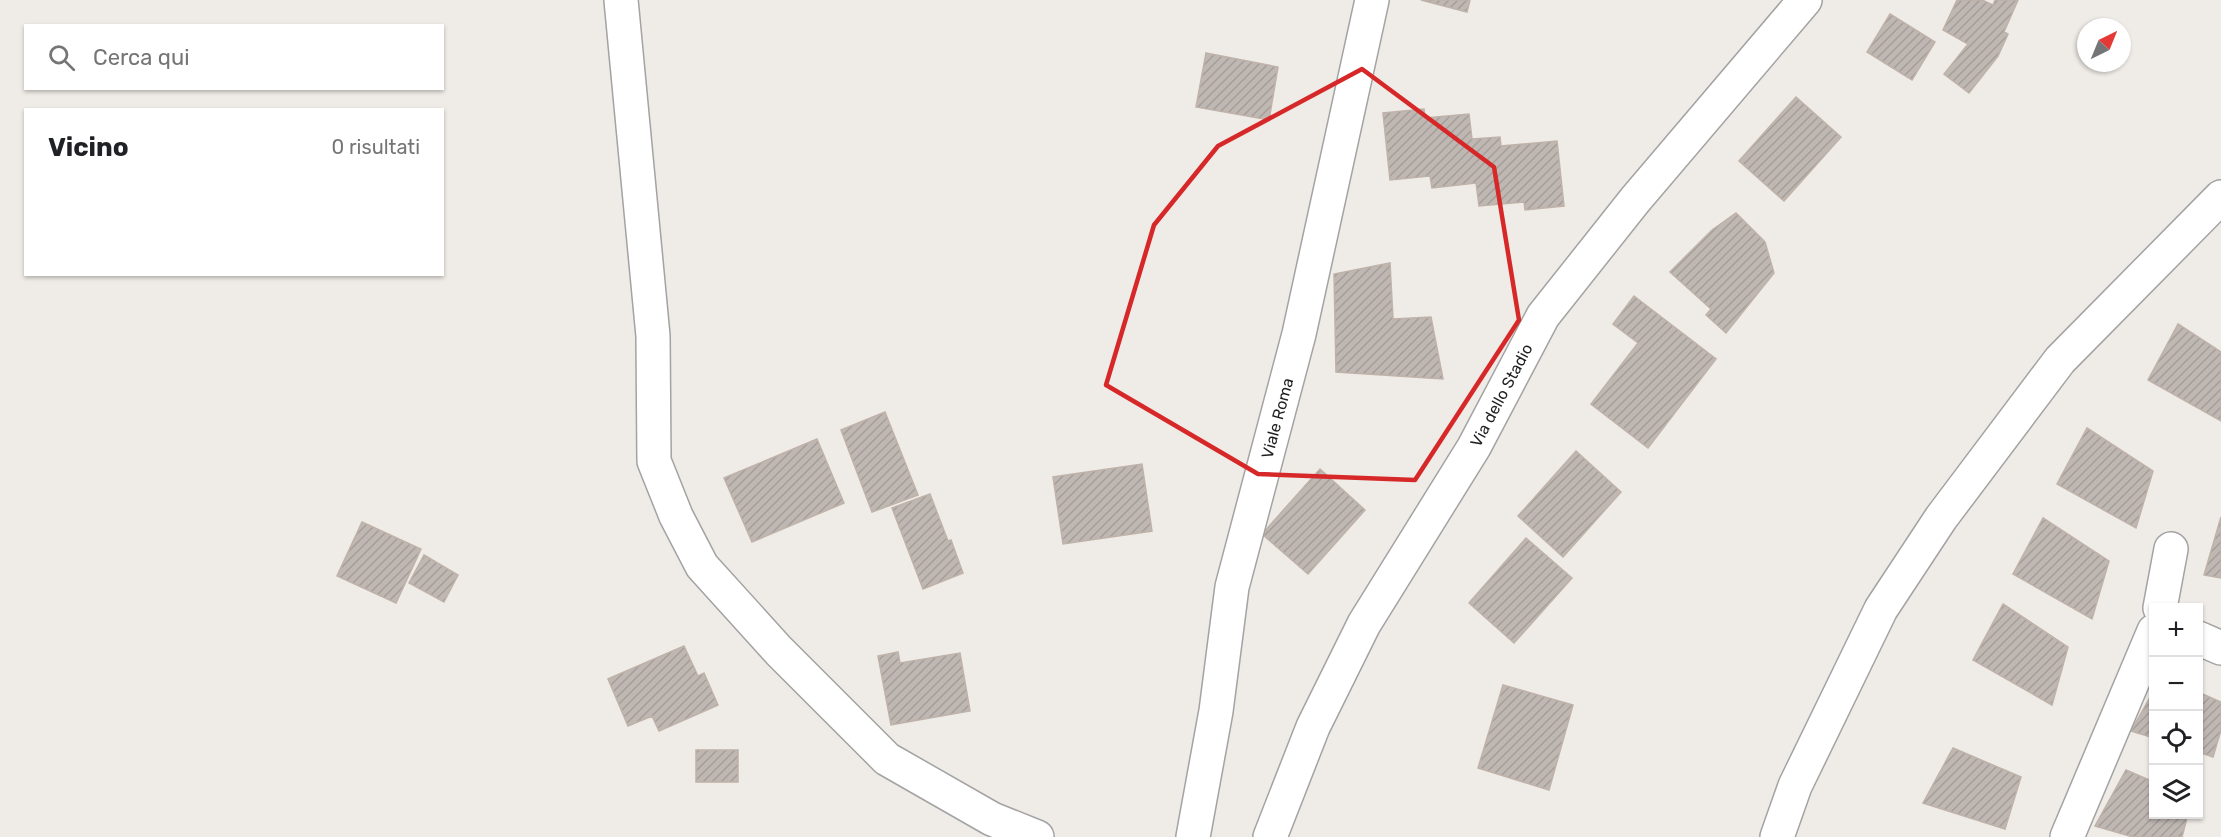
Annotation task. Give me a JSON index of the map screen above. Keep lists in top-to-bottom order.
{
  "streets": {
    "street": ["Via dello Stadio", "Viale Roma"]
  },
  "north": "top right",
  "page": {
    "search": "Cerca qui",
    "heading": ["Vicino", "0 risultati"],
    "map_buttons": ["+", "−"]
  }
}
